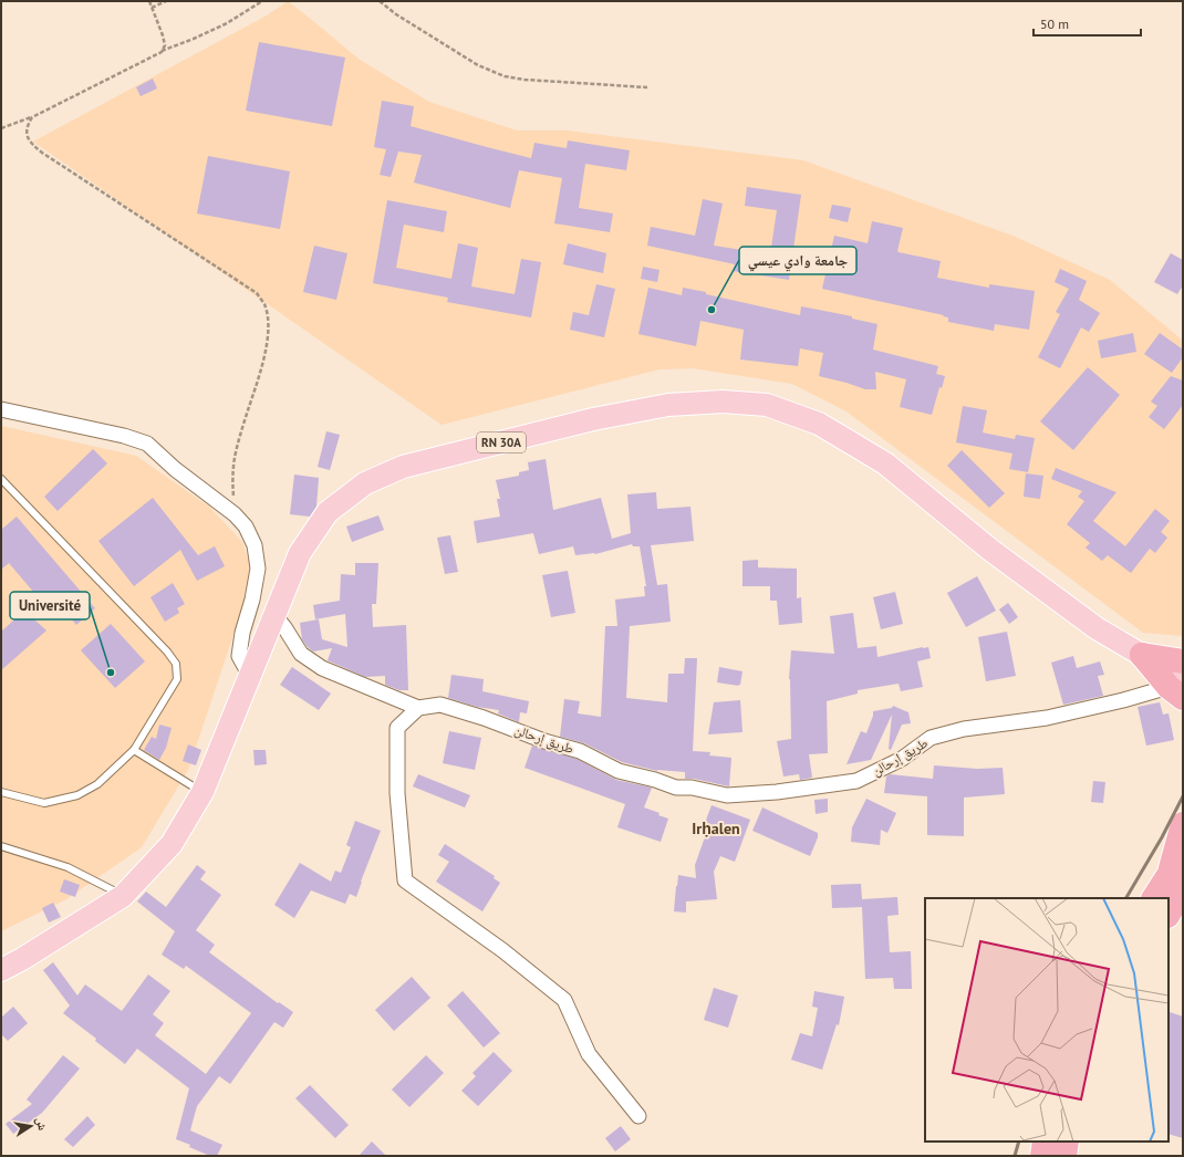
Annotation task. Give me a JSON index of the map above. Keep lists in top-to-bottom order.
{
  "streets": {
    "main road": ["RN 30A"],
    "street": ["طريق إرحالن"]
  },
  "districts": ["Irḥalen"],
  "places": ["جامعة وادي عيسي", "Université"],
  "scale_bar": "50 m",
  "north": "right"
}
